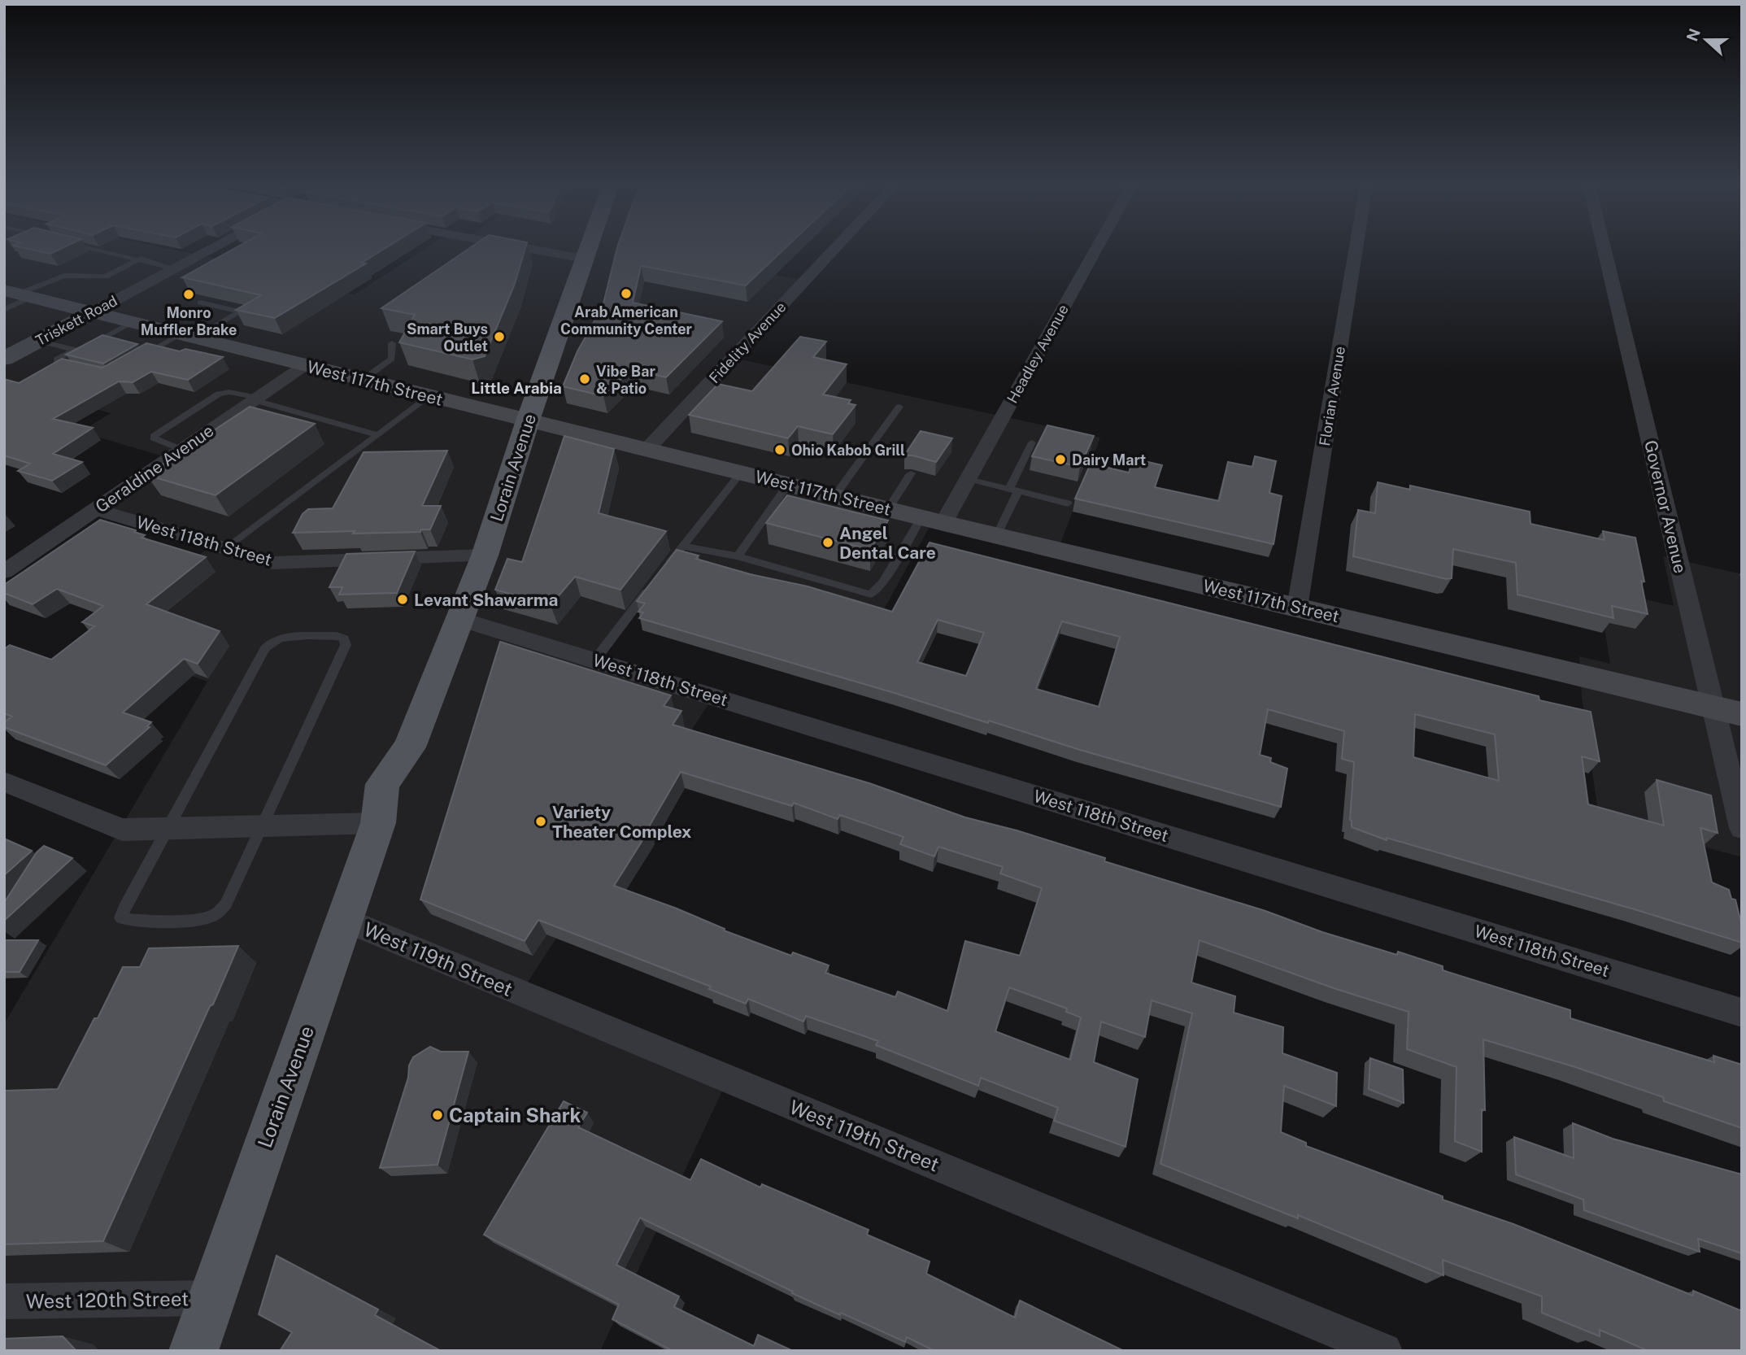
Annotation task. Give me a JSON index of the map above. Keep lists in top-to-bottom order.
{
  "streets": {
    "main road": ["Triskett Road", "West 117th Street", "Lorain Avenue"],
    "street": [
      "Fidelity Avenue",
      "Headley Avenue",
      "Florian Avenue",
      "Geraldine Avenue",
      "Governor Avenue",
      "West 118th Street",
      "West 119th Street",
      "West 120th Street"
    ]
  },
  "crossings": [
    ["Triskett Road", "West 117th Street"],
    ["Fidelity Avenue", "West 117th Street"],
    ["Headley Avenue", "West 117th Street"],
    ["West 117th Street", "Florian Avenue"],
    ["West 117th Street", "Lorain Avenue"],
    ["West 117th Street", "Geraldine Avenue"],
    ["West 117th Street", "Governor Avenue"],
    ["Lorain Avenue", "West 118th Street"],
    ["Lorain Avenue", "West 119th Street"],
    ["Lorain Avenue", "West 120th Street"],
    ["Geraldine Avenue", "West 118th Street"]
  ],
  "districts": ["Little Arabia"],
  "places": [
    "Arab American Community Center",
    "Monro Muffler Brake",
    "Smart Buys Outlet",
    "Vibe Bar & Patio",
    "Ohio Kabob Grill",
    "Dairy Mart",
    "Angel Dental Care",
    "Levant Shawarma",
    "Variety Theater Complex",
    "Captain Shark"
  ],
  "north": "left"
}
